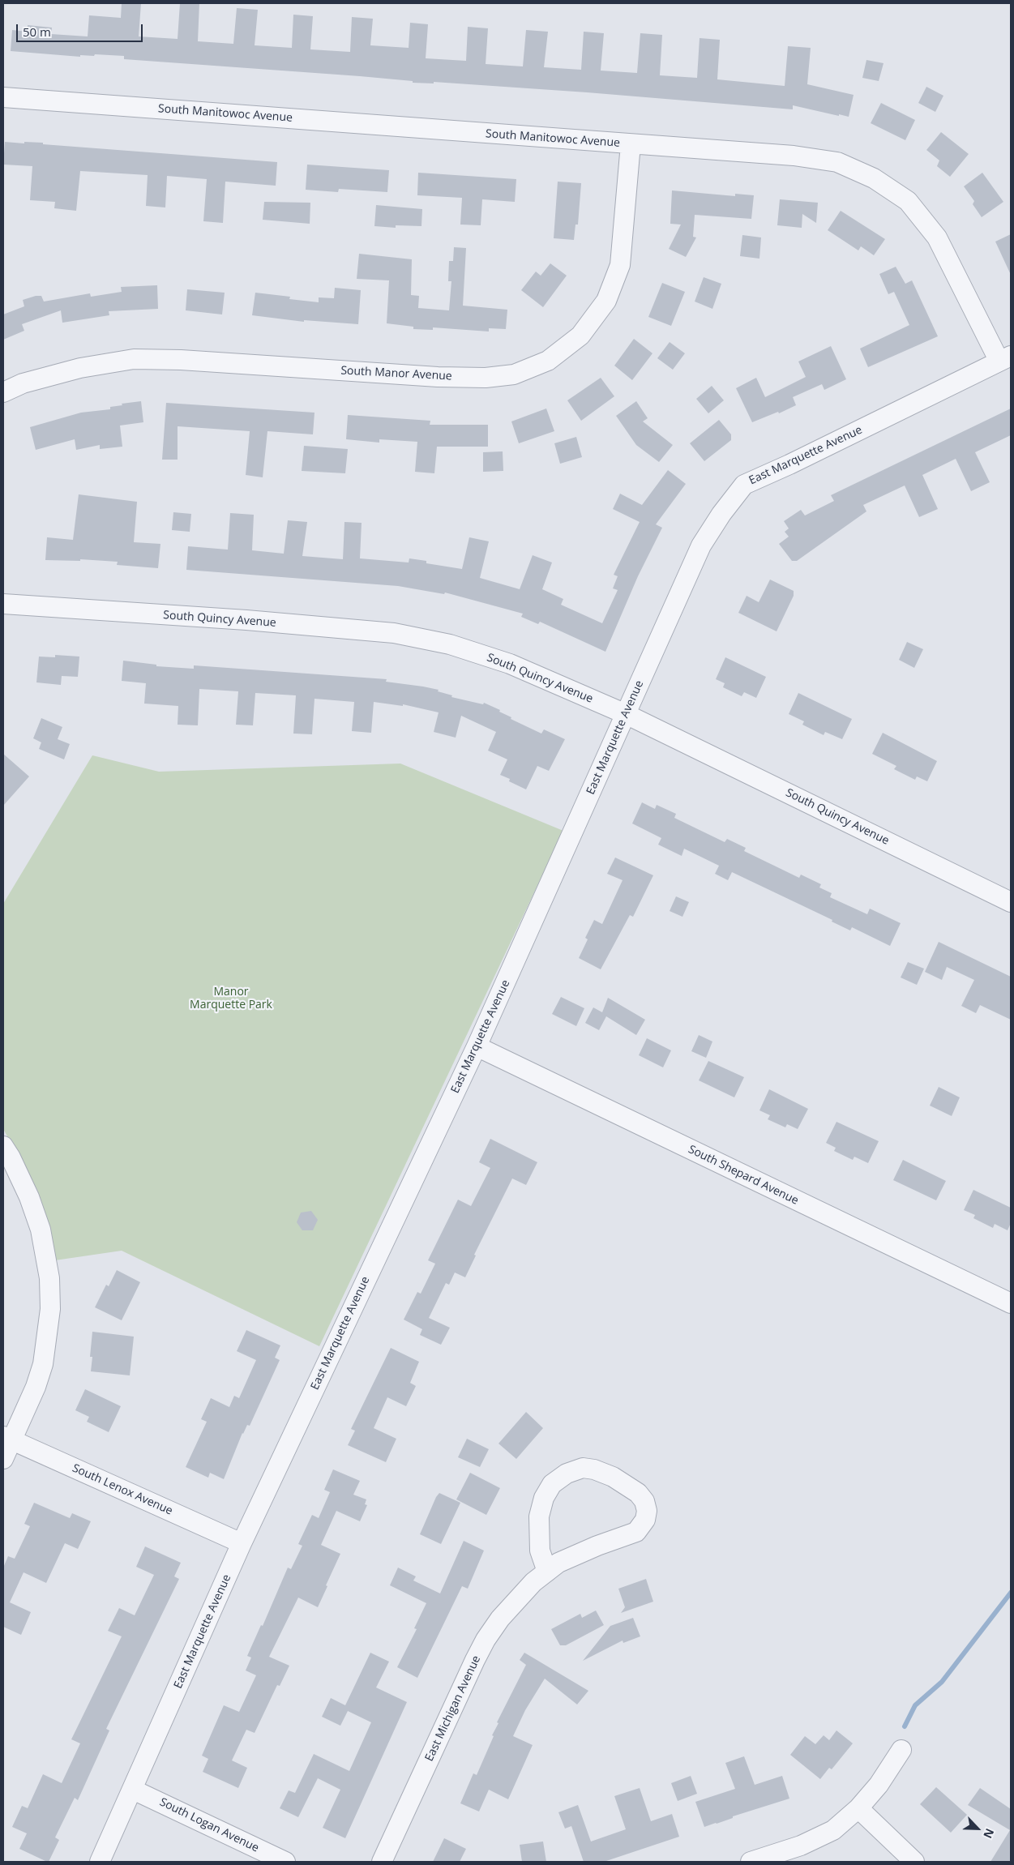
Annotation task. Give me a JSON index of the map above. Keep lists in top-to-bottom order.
{
  "streets": {
    "street": [
      "South Manitowoc Avenue",
      "South Manor Avenue",
      "East Marquette Avenue",
      "South Quincy Avenue",
      "South Shepard Avenue",
      "South Lenox Avenue",
      "East Michigan Avenue",
      "South Logan Avenue"
    ]
  },
  "crossings": [
    ["South Manitowoc Avenue", "South Manor Avenue"],
    ["South Manitowoc Avenue", "East Marquette Avenue"],
    ["East Marquette Avenue", "South Quincy Avenue"],
    ["East Marquette Avenue", "South Shepard Avenue"],
    ["East Marquette Avenue", "South Lenox Avenue"],
    ["East Marquette Avenue", "South Logan Avenue"]
  ],
  "parks": ["Manor Marquette Park"],
  "scale_bar": "50 m",
  "north": "bottom right"
}
